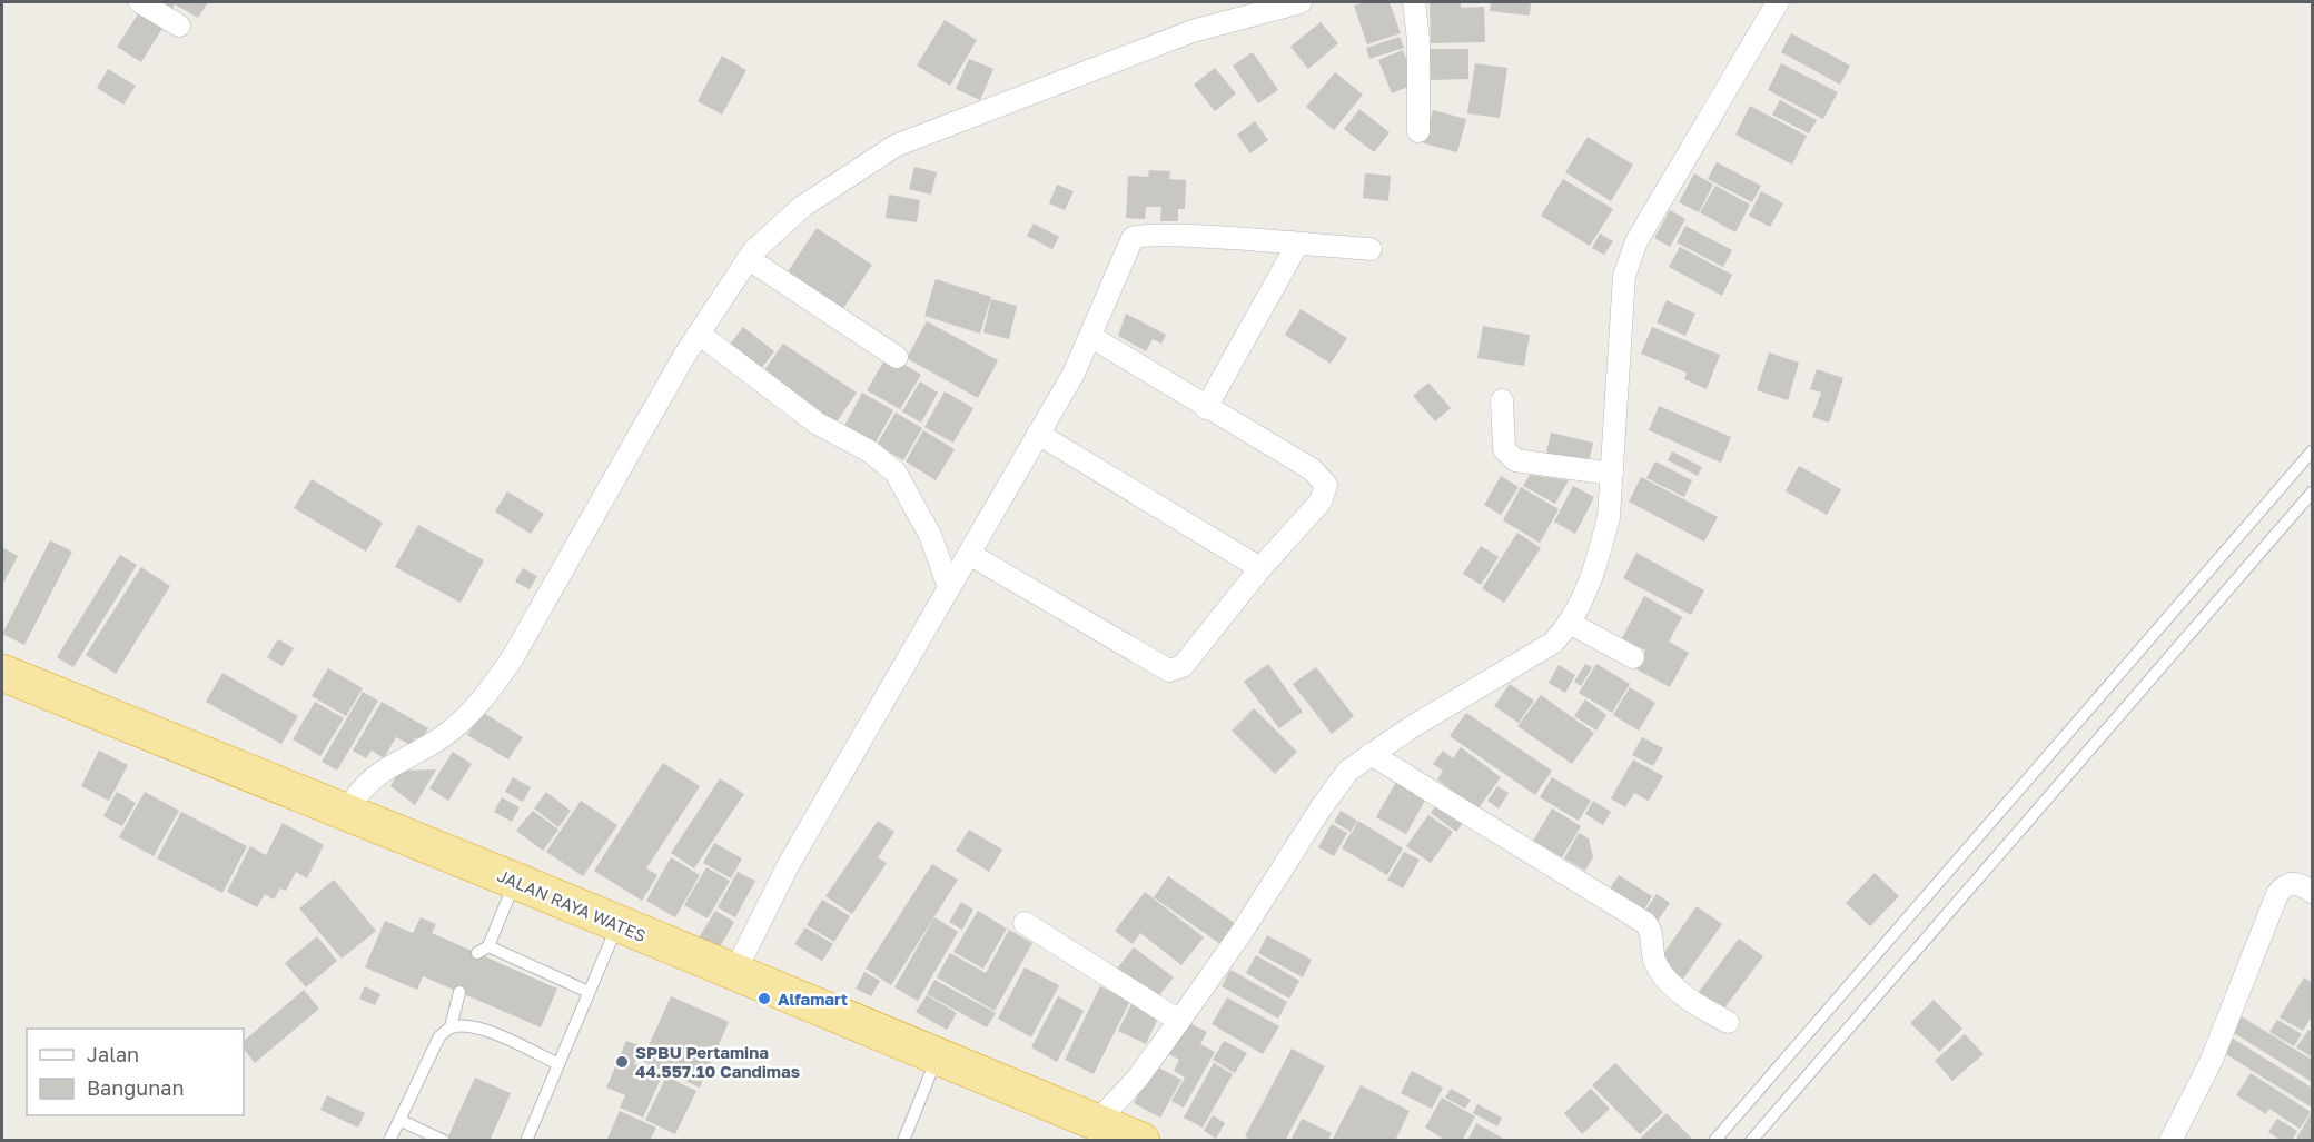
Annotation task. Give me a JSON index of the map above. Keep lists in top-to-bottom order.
{
  "streets": {
    "highway": ["JALAN RAYA WATES"]
  },
  "places": ["Alfamart", "SPBU Pertamina 44.557.10 Candimas"],
  "legend": ["Jalan", "Bangunan"]
}
